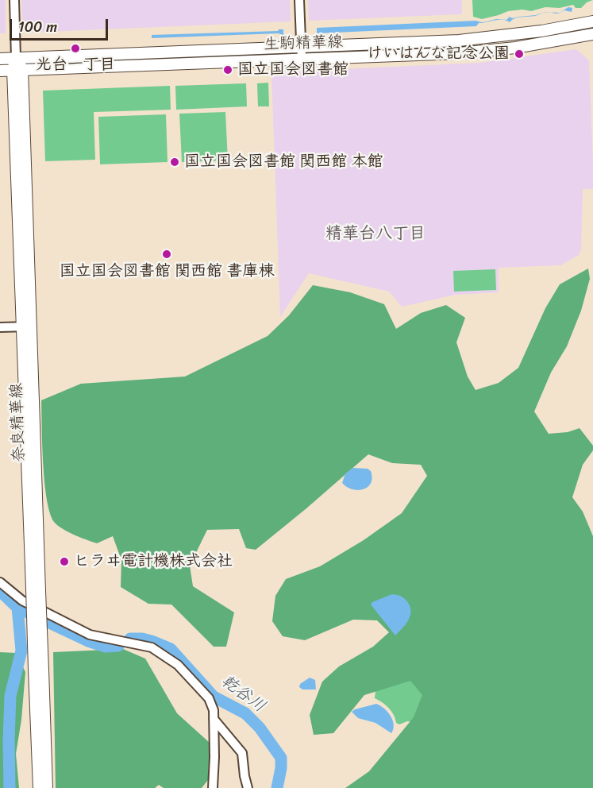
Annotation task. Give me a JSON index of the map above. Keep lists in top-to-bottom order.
{
  "streets": {
    "main road": ["生駒精華線", "奈良精華線"]
  },
  "crossings": [
    ["生駒精華線", "奈良精華線"]
  ],
  "districts": ["精華台八丁目"],
  "water": ["乾谷川"],
  "places": [
    "光台一丁目",
    "けいはんな記念公園",
    "国立国会図書館",
    "国立国会図書館 関西館 本館",
    "国立国会図書館 関西館 書庫棟",
    "ヒラヰ電計機株式会社"
  ],
  "scale_bar": "100 m"
}
